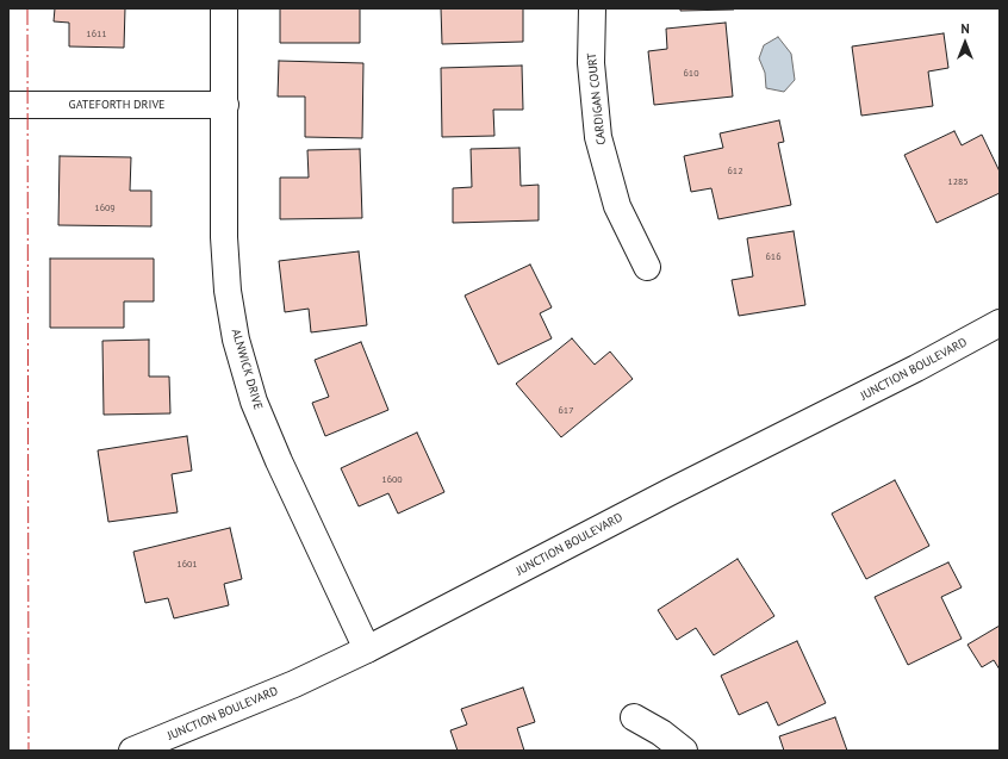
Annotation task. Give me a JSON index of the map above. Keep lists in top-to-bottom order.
{
  "streets": {
    "street": [
      "CARDIGAN COURT",
      "GATEFORTH DRIVE",
      "ALNWICK DRIVE",
      "JUNCTION BOULEVARD"
    ]
  },
  "crossings": [
    ["GATEFORTH DRIVE", "ALNWICK DRIVE"],
    ["ALNWICK DRIVE", "JUNCTION BOULEVARD"]
  ],
  "house_numbers": [
    "1611",
    "610",
    "612",
    "1285",
    "1609",
    "616",
    "617",
    "1600",
    "1601"
  ],
  "north": "top"
}
